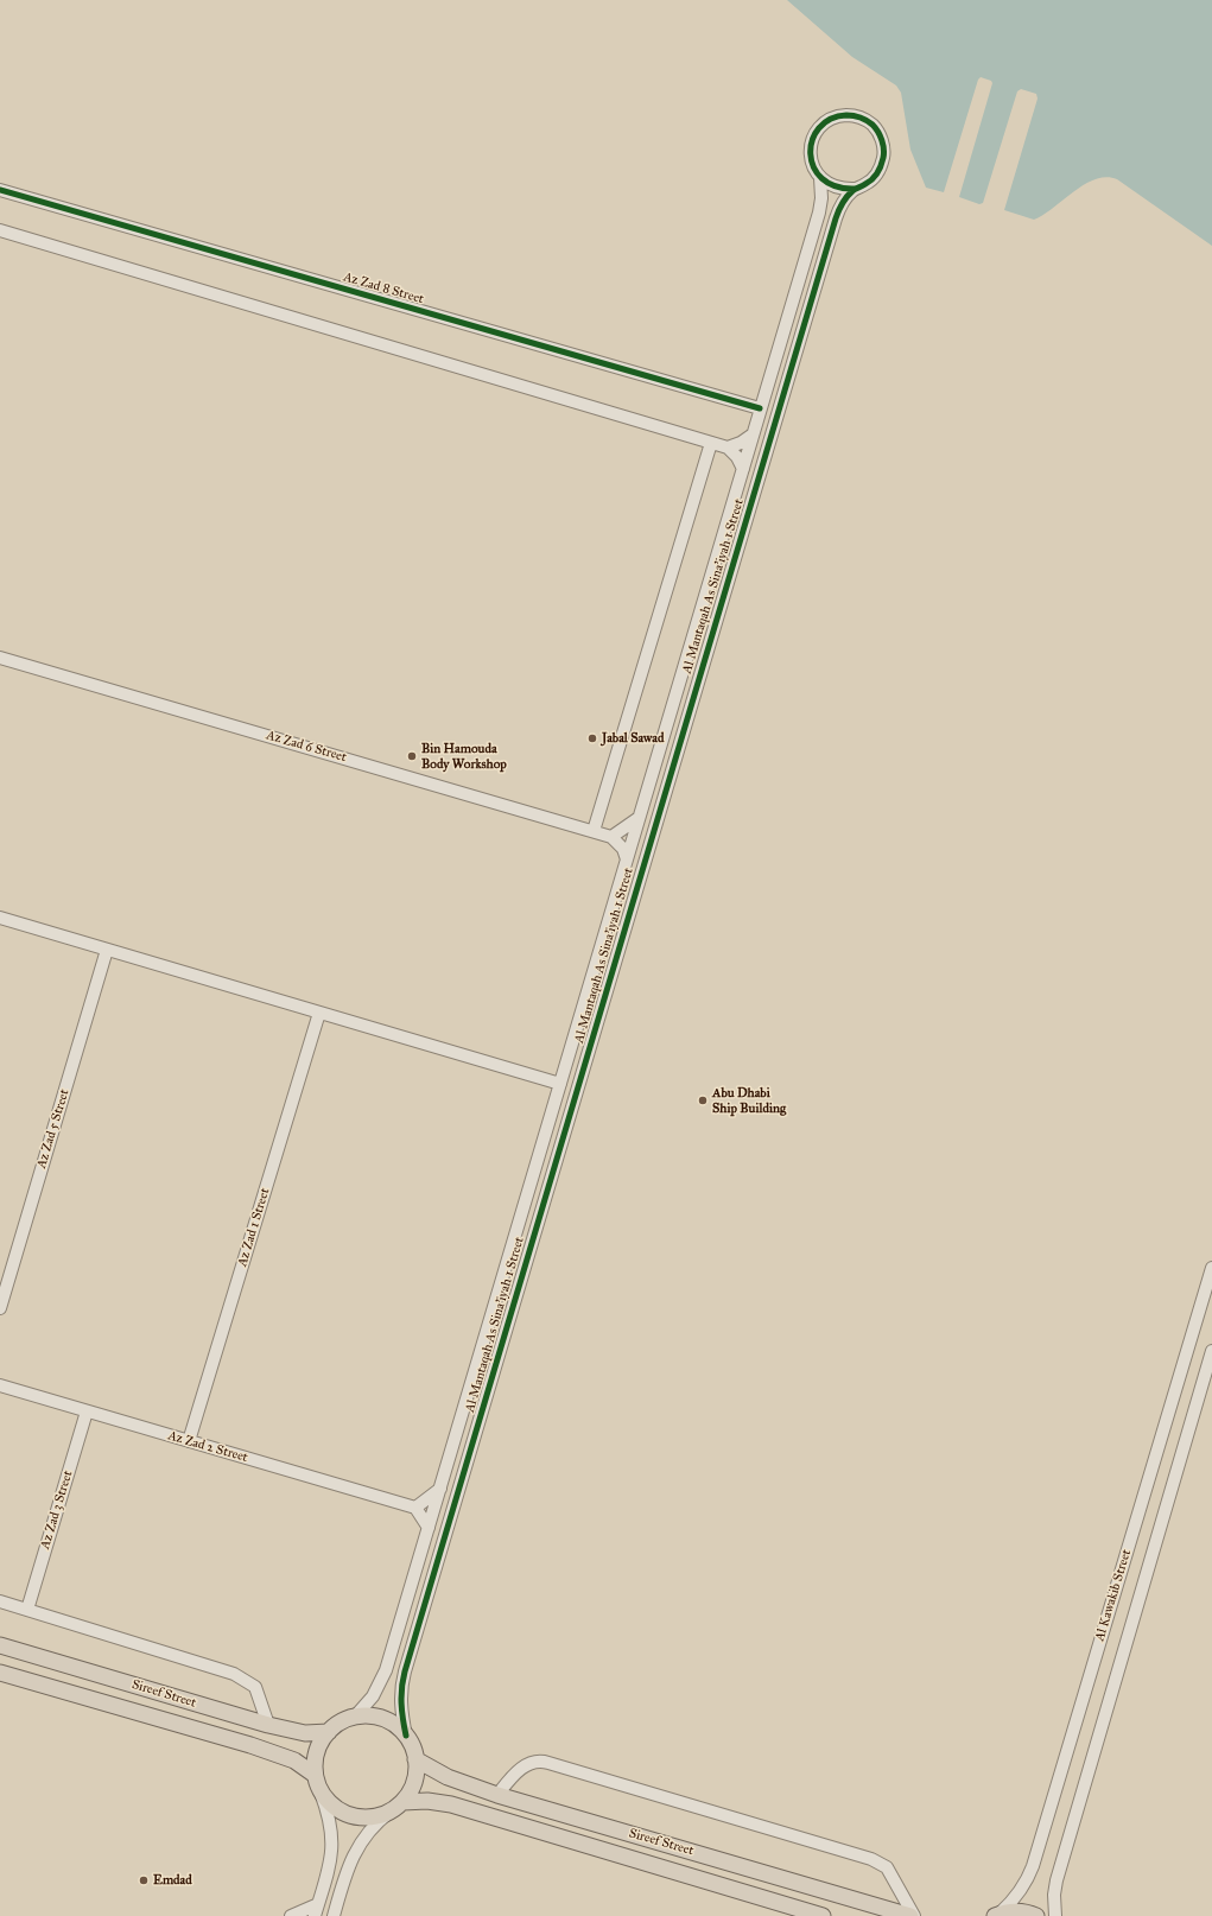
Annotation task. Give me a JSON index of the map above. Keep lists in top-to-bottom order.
{
  "streets": {
    "main road": ["Sireef Street"],
    "street": [
      "Az Zad 8 Street",
      "Al Mantaqah As Sina'iyah 1 Street",
      "Az Zad 6 Street",
      "Az Zad 5 Street",
      "Az Zad 1 Street",
      "Az Zad 2 Street",
      "Az Zad 3 Street",
      "Al Kawakib Street"
    ]
  },
  "crossings": [
    ["Az Zad 8 Street", "Al Mantaqah As Sina'iyah 1 Street"],
    ["Al Mantaqah As Sina'iyah 1 Street", "Sireef Street"],
    ["Az Zad 1 Street", "Az Zad 2 Street"],
    ["Az Zad 2 Street", "Az Zad 3 Street"]
  ],
  "places": [
    "Jabal Sawad",
    "Bin Hamouda Body Workshop",
    "Abu Dhabi Ship Building",
    "Emdad"
  ]
}
